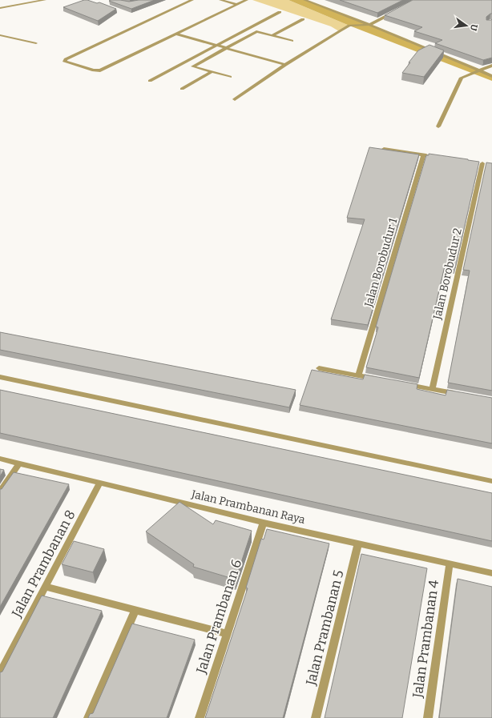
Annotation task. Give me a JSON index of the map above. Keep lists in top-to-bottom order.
{
  "streets": {
    "street": [
      "Jalan Borobudur 1",
      "Jalan Borobudur 2",
      "Jalan Prambanan Raya",
      "Jalan Prambanan 8",
      "Jalan Prambanan 6",
      "Jalan Prambanan 5",
      "Jalan Prambanan 4"
    ]
  },
  "crossings": [
    ["Jalan Prambanan Raya", "Jalan Prambanan 8"],
    ["Jalan Prambanan Raya", "Jalan Prambanan 6"],
    ["Jalan Prambanan Raya", "Jalan Prambanan 5"],
    ["Jalan Prambanan Raya", "Jalan Prambanan 4"]
  ],
  "north": "right"
}
